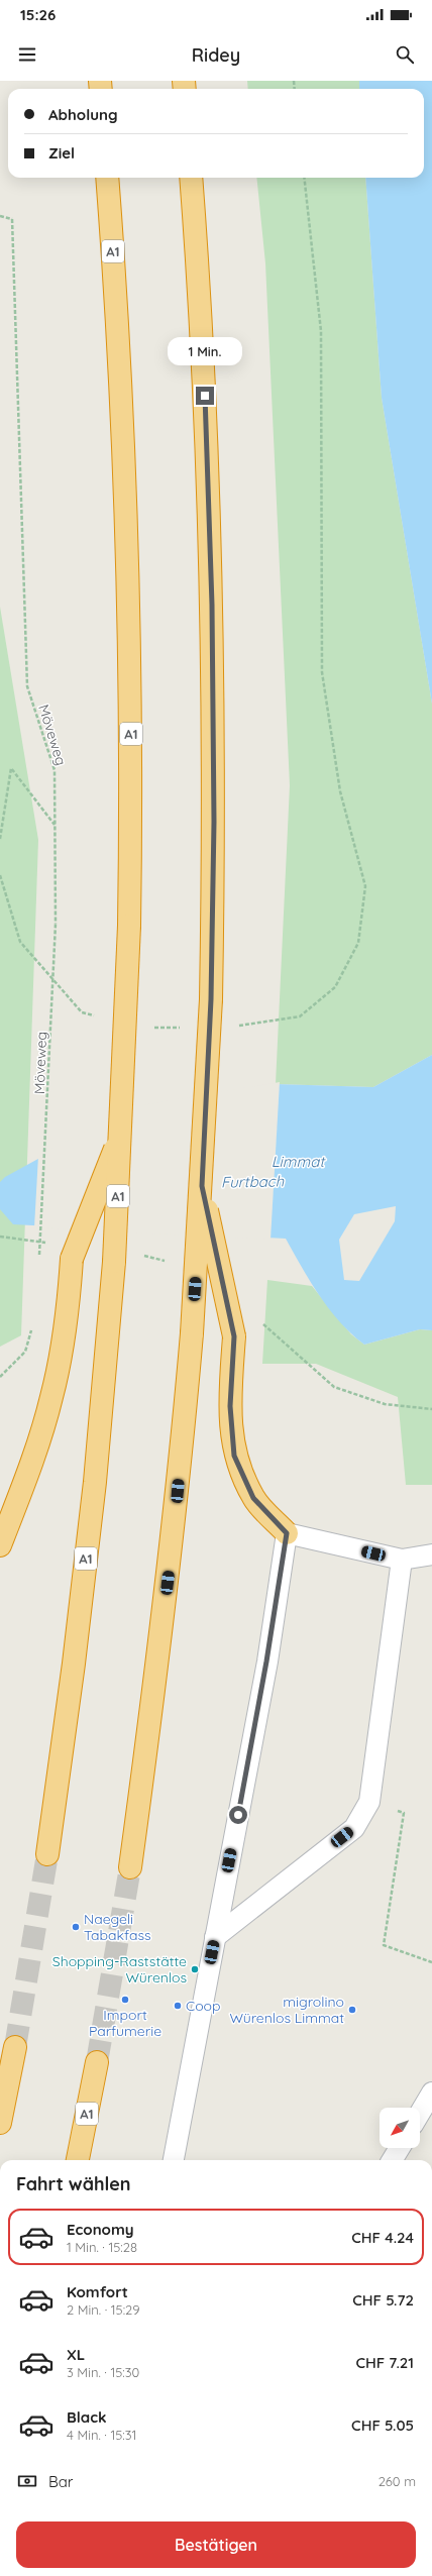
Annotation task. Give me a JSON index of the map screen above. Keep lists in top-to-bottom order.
{
  "streets": {
    "highway": ["A1"],
    "path": ["Möveweg"]
  },
  "water": ["Limmat", "Furtbach"],
  "places": [
    "Naegeli Tabakfass",
    "Shopping-Raststätte Würenlos",
    "Import Parfumerie",
    "Coop",
    "migrolino Würenlos Limmat"
  ],
  "north": "bottom left",
  "page": {
    "status": "15:26",
    "header": "Ridey",
    "banner": ["Abholung", "Ziel"],
    "bubble": "1 Min.",
    "heading": "Fahrt wählen",
    "list": [
      {
        "name": "Economy",
        "note": "1 Min. · 15:28",
        "value": "CHF 4.24"
      },
      {
        "name": "Komfort",
        "note": "2 Min. · 15:29",
        "value": "CHF 5.72"
      },
      {
        "name": "XL",
        "note": "3 Min. · 15:30",
        "value": "CHF 7.21"
      },
      {
        "name": "Black",
        "note": "4 Min. · 15:31",
        "value": "CHF 5.05"
      }
    ],
    "pay": ["Bar", "260 m"],
    "buttons": "Bestätigen"
  }
}
